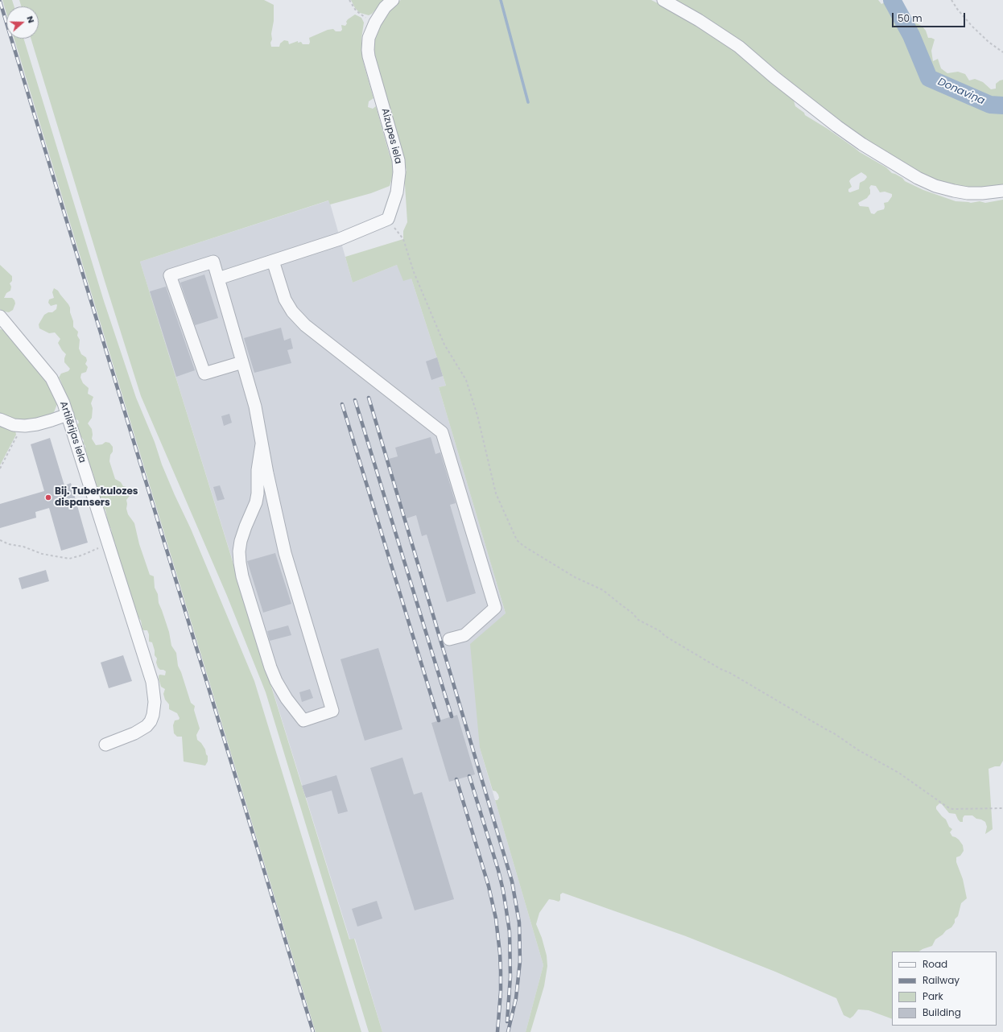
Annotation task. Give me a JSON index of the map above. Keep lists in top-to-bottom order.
{
  "streets": {
    "street": ["Aizupes iela", "Artilērijas iela"]
  },
  "water": ["Donaviņa"],
  "places": ["Bij. Tuberkulozes dispansers"],
  "legend": [
    "Road",
    "Railway",
    "Park",
    "Building"
  ],
  "scale_bar": "50 m",
  "north": "right"
}
